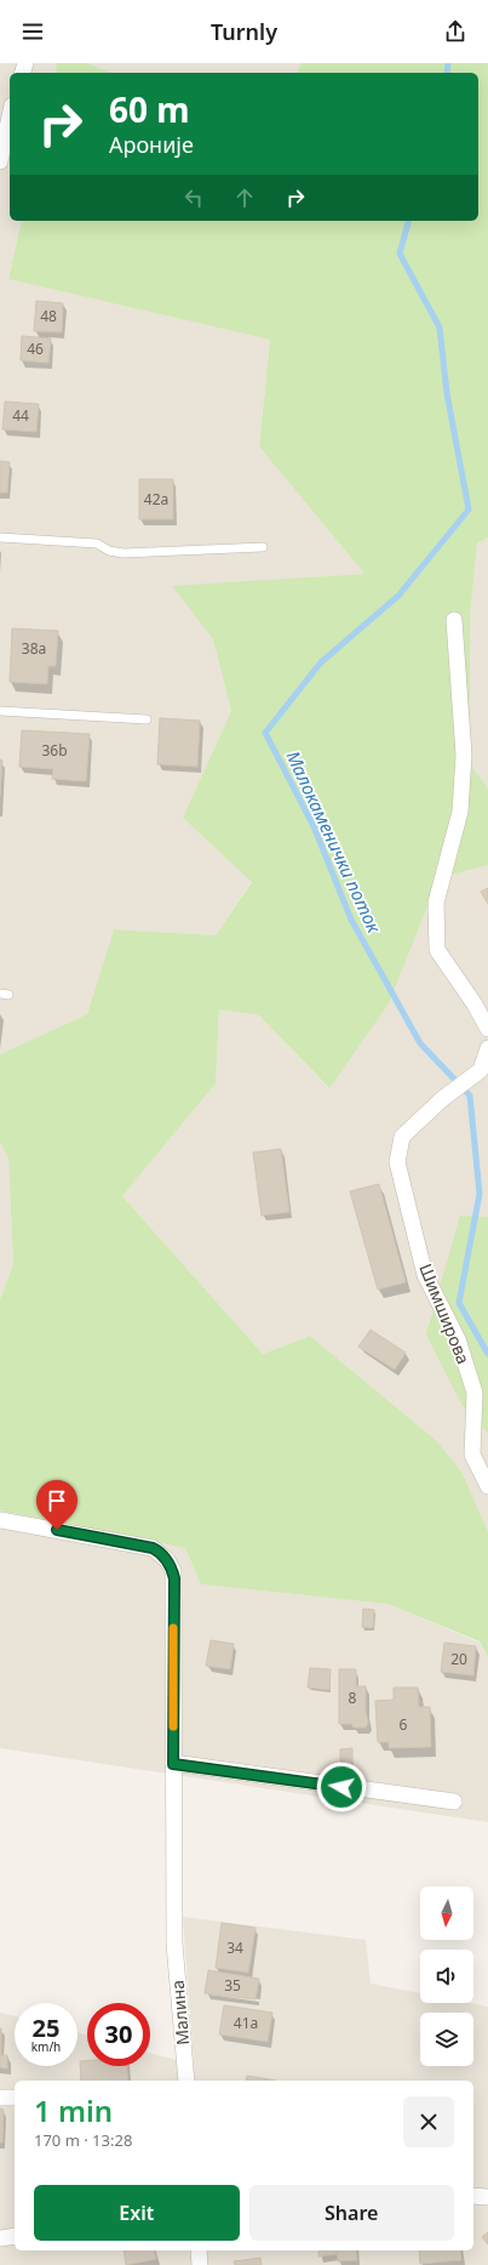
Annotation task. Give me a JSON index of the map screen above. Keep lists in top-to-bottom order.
{
  "streets": {
    "street": ["Шимширова", "Малина"]
  },
  "water": ["Малокаменички поток"],
  "house_numbers": [
    "48",
    "46",
    "44",
    "42a",
    "38a",
    "36b",
    "20",
    "8",
    "6",
    "34",
    "35",
    "41a"
  ],
  "north": "bottom",
  "page": {
    "header": "Turnly",
    "turn": ["60 m", "Ароније"],
    "speed": "25 km/h",
    "limit": "30",
    "heading": ["1 min", "170 m · 13:28"],
    "buttons": ["Exit", "Share"]
  }
}
